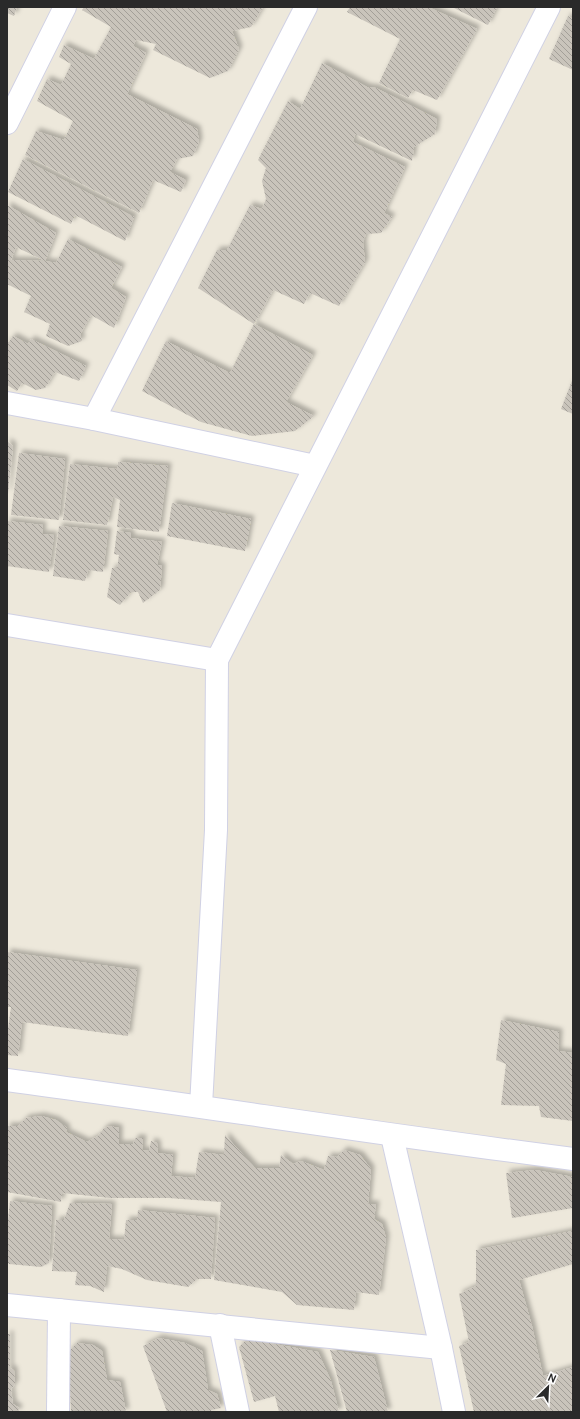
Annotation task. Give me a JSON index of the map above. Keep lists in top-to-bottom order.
{
  "north": "top right"
}
